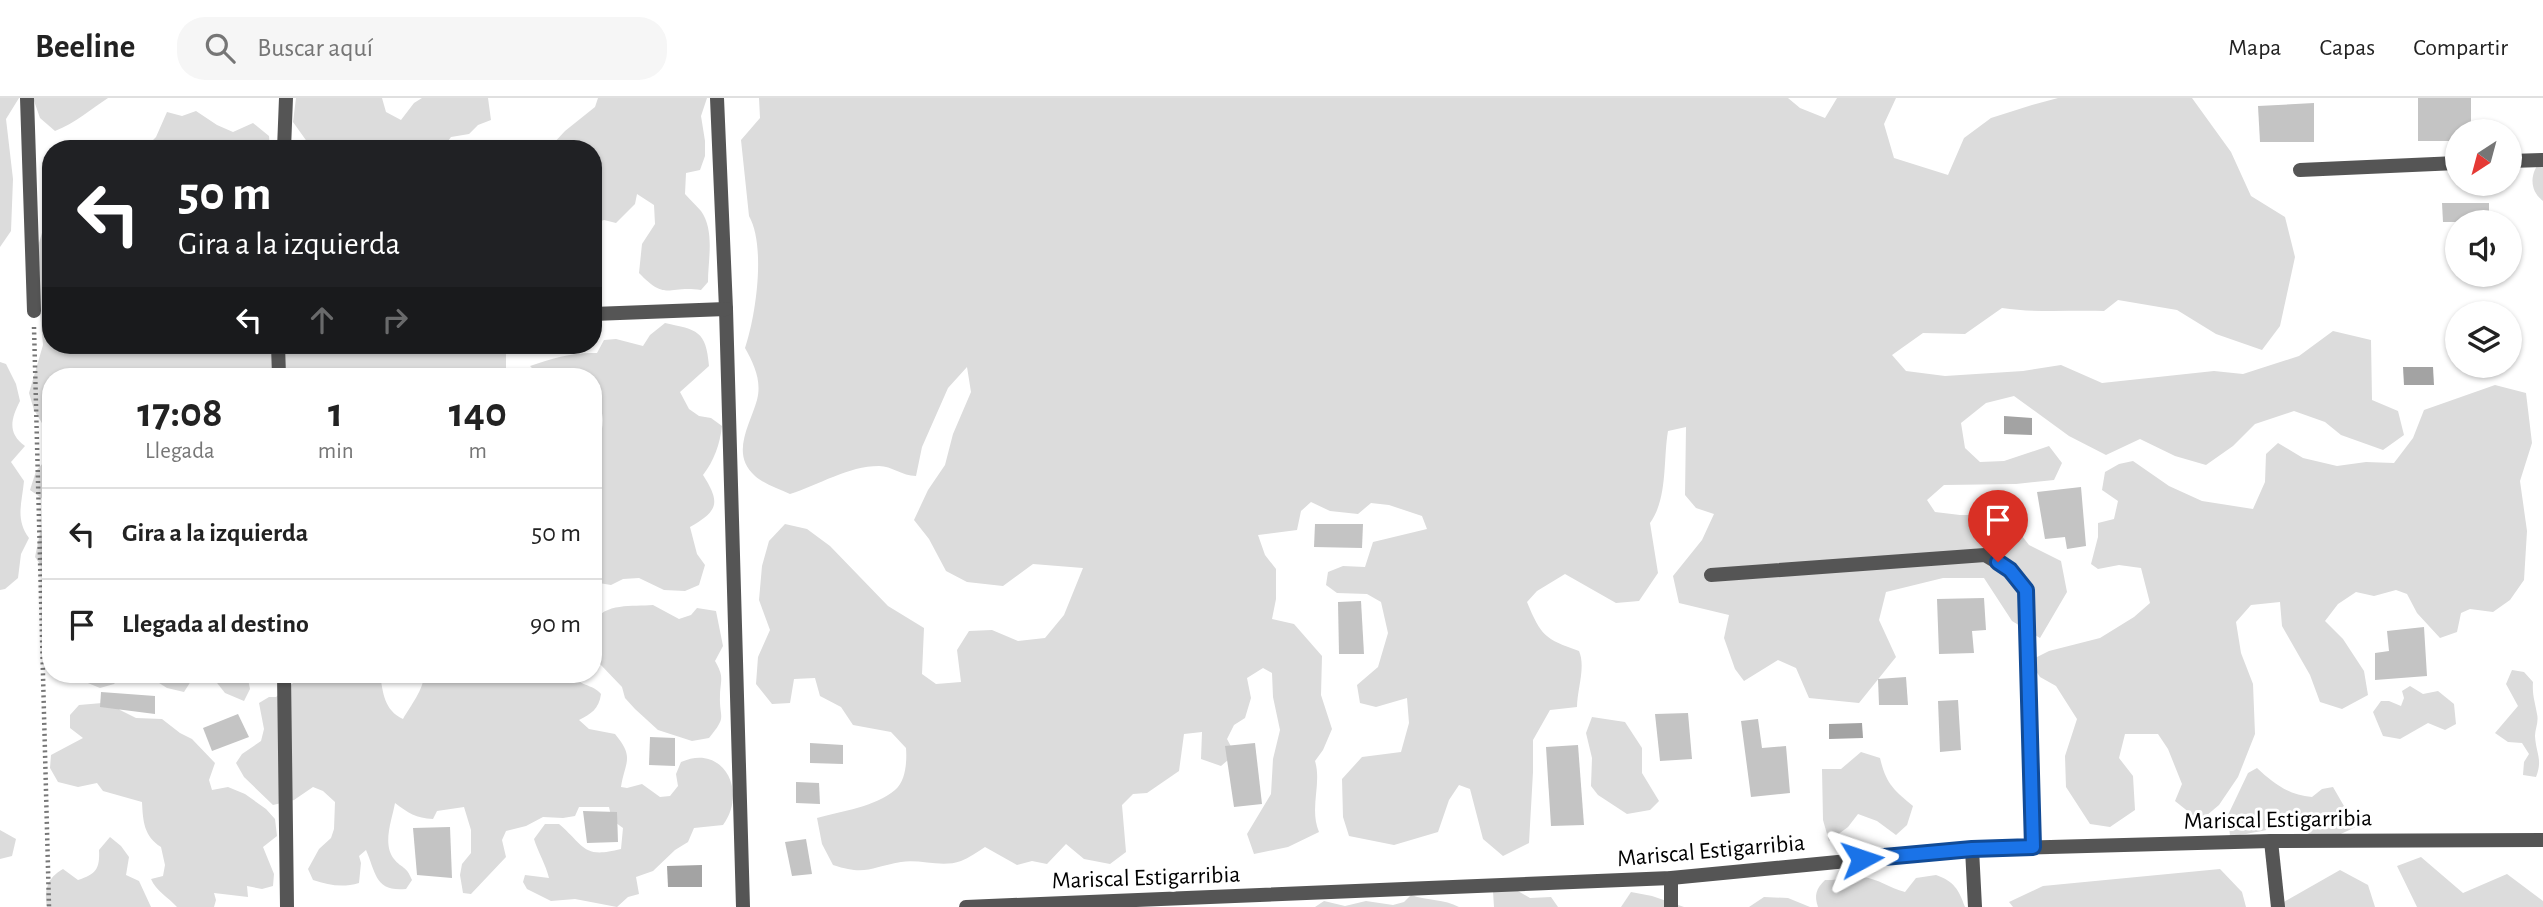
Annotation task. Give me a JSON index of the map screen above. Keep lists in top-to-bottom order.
{
  "streets": {
    "street": ["Mariscal Estigarribia"]
  },
  "north": "bottom left",
  "page": {
    "header": "Beeline",
    "search": "Buscar aquí",
    "nav": ["Mapa", "Capas", "Compartir"],
    "turn": ["50 m", "Gira a la izquierda"],
    "eta": [
      "17:08",
      "Llegada",
      "1",
      "min",
      "140",
      "m"
    ],
    "list": [
      {
        "name": "Gira a la izquierda",
        "value": "50 m"
      },
      {
        "name": "Llegada al destino",
        "value": "90 m"
      }
    ]
  }
}
